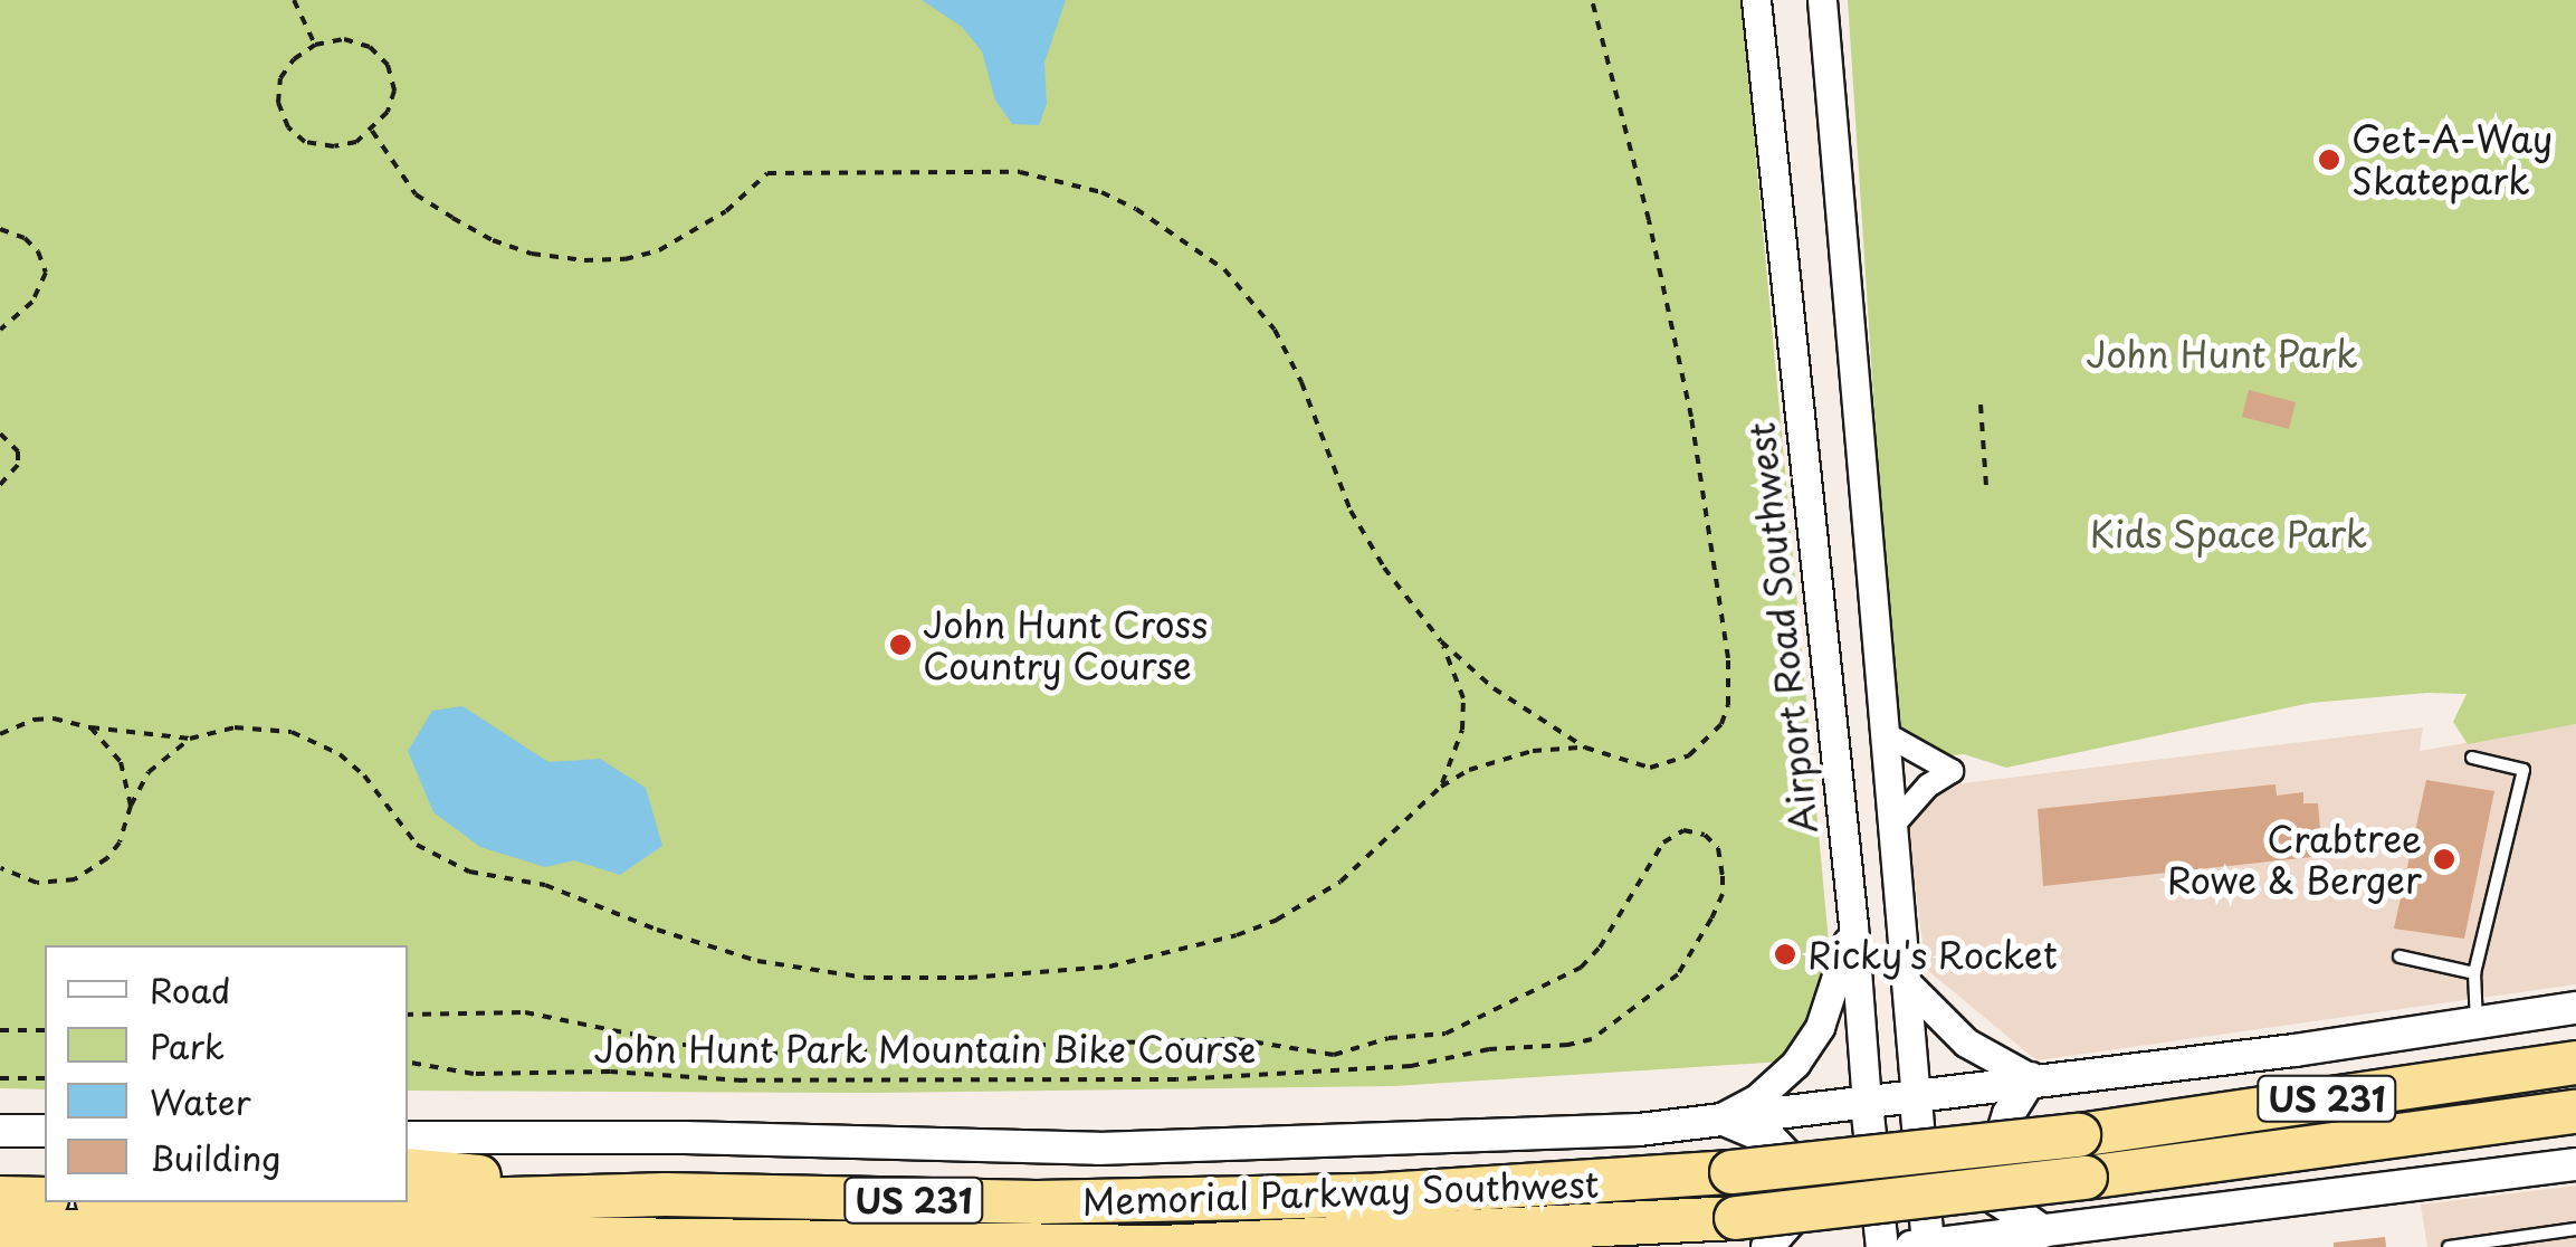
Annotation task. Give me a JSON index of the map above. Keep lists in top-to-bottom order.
{
  "streets": {
    "highway": ["US 231", "Memorial Parkway Southwest"],
    "main road": ["Airport Road Southwest"],
    "path": ["John Hunt Park Mountain Bike Course"]
  },
  "parks": ["John Hunt Park", "Kids Space Park"],
  "places": [
    "Get-A-Way Skatepark",
    "John Hunt Cross Country Course",
    "Crabtree Rowe & Berger",
    "Ricky's Rocket"
  ],
  "legend": [
    "Road",
    "Park",
    "Water",
    "Building"
  ]
}
